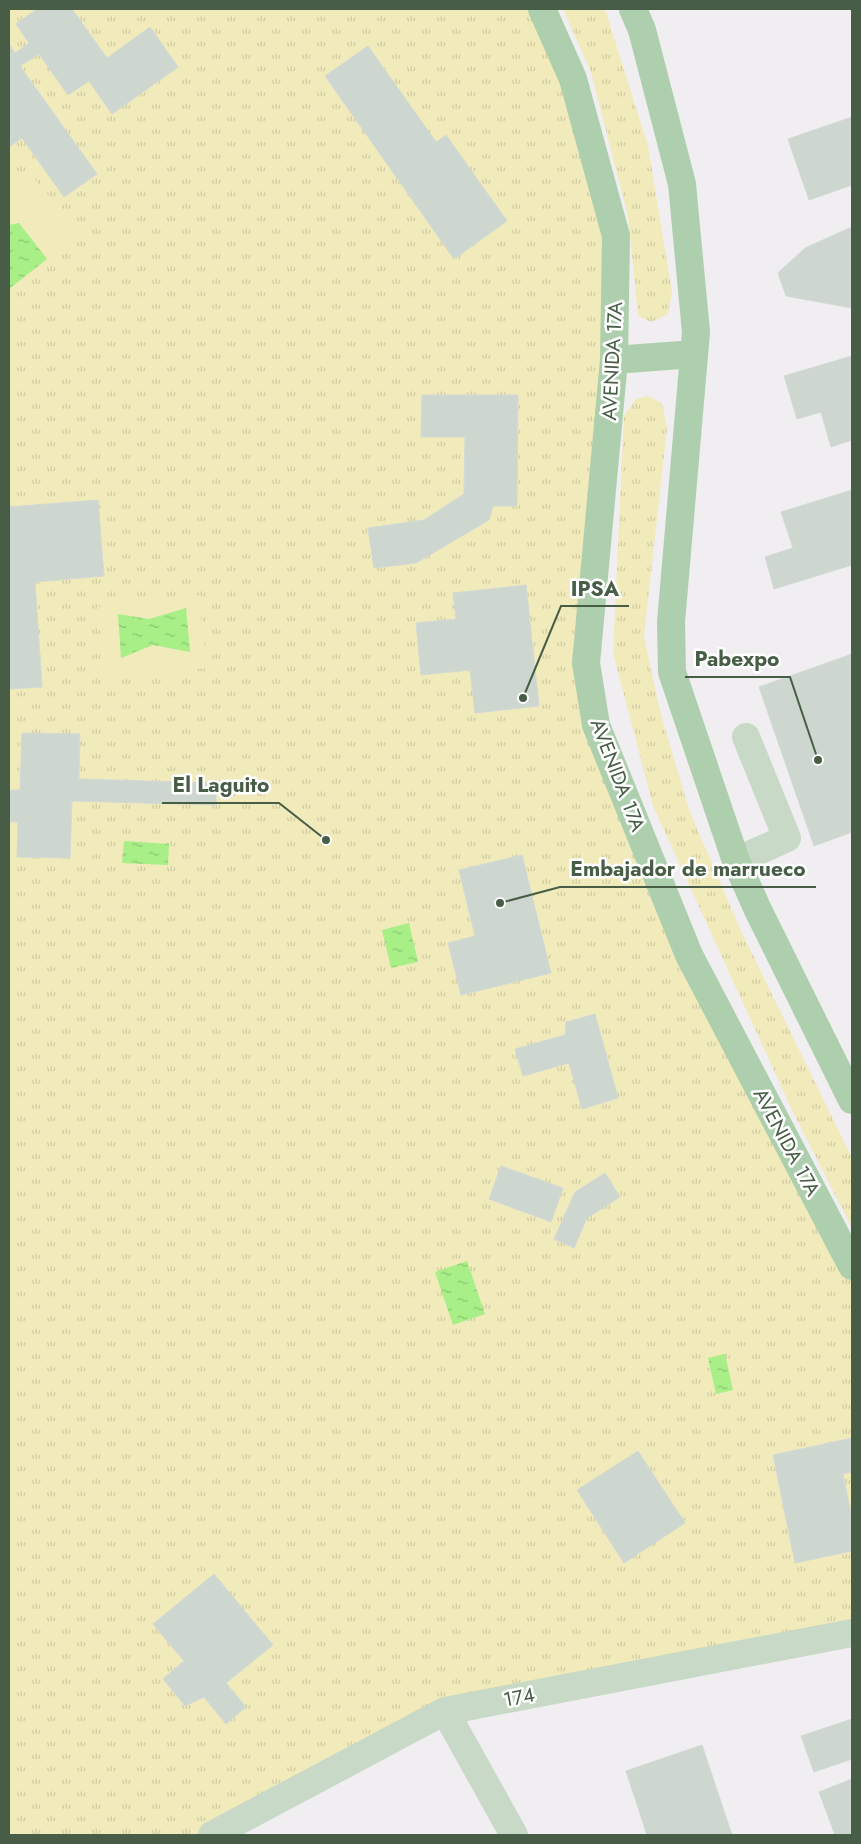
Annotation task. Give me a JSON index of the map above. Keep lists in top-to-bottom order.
{
  "streets": {
    "main road": ["AVENIDA 17A"],
    "street": ["174"]
  },
  "places": [
    "IPSA",
    "Pabexpo",
    "El Laguito",
    "Embajador de marrueco"
  ]
}
